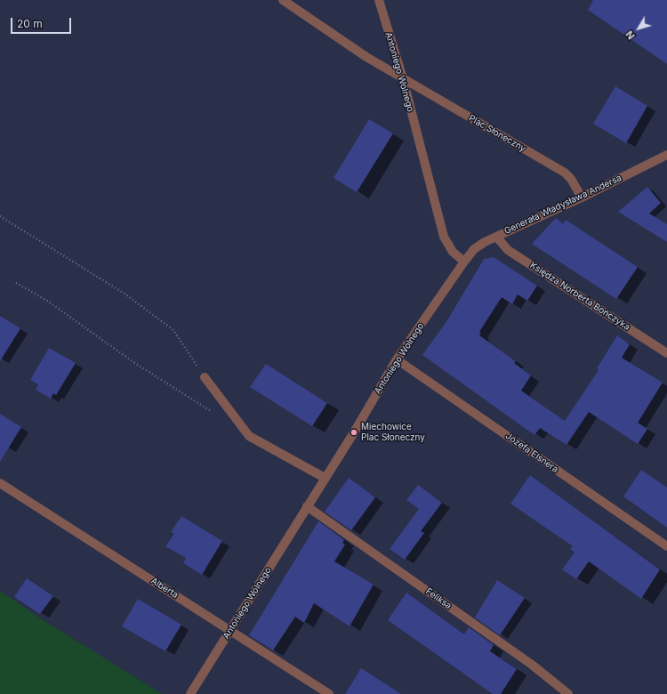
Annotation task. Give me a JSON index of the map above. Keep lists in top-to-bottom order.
{
  "streets": {
    "street": [
      "Antoniego Wolnego",
      "Plac Słoneczny",
      "Generała Władysława Andersa",
      "Księdza Norberta Bończyka",
      "Józefa Elsnera",
      "Alberta",
      "Feliksa"
    ]
  },
  "crossings": [
    ["Antoniego Wolnego", "Plac Słoneczny"],
    ["Antoniego Wolnego", "Generała Władysława Andersa"],
    ["Antoniego Wolnego", "Józefa Elsnera"],
    ["Antoniego Wolnego", "Alberta"],
    ["Antoniego Wolnego", "Feliksa"],
    ["Plac Słoneczny", "Generała Władysława Andersa"],
    ["Generała Władysława Andersa", "Księdza Norberta Bończyka"]
  ],
  "places": ["Miechowice Plac Słoneczny"],
  "scale_bar": "20 m",
  "north": "bottom left"
}
